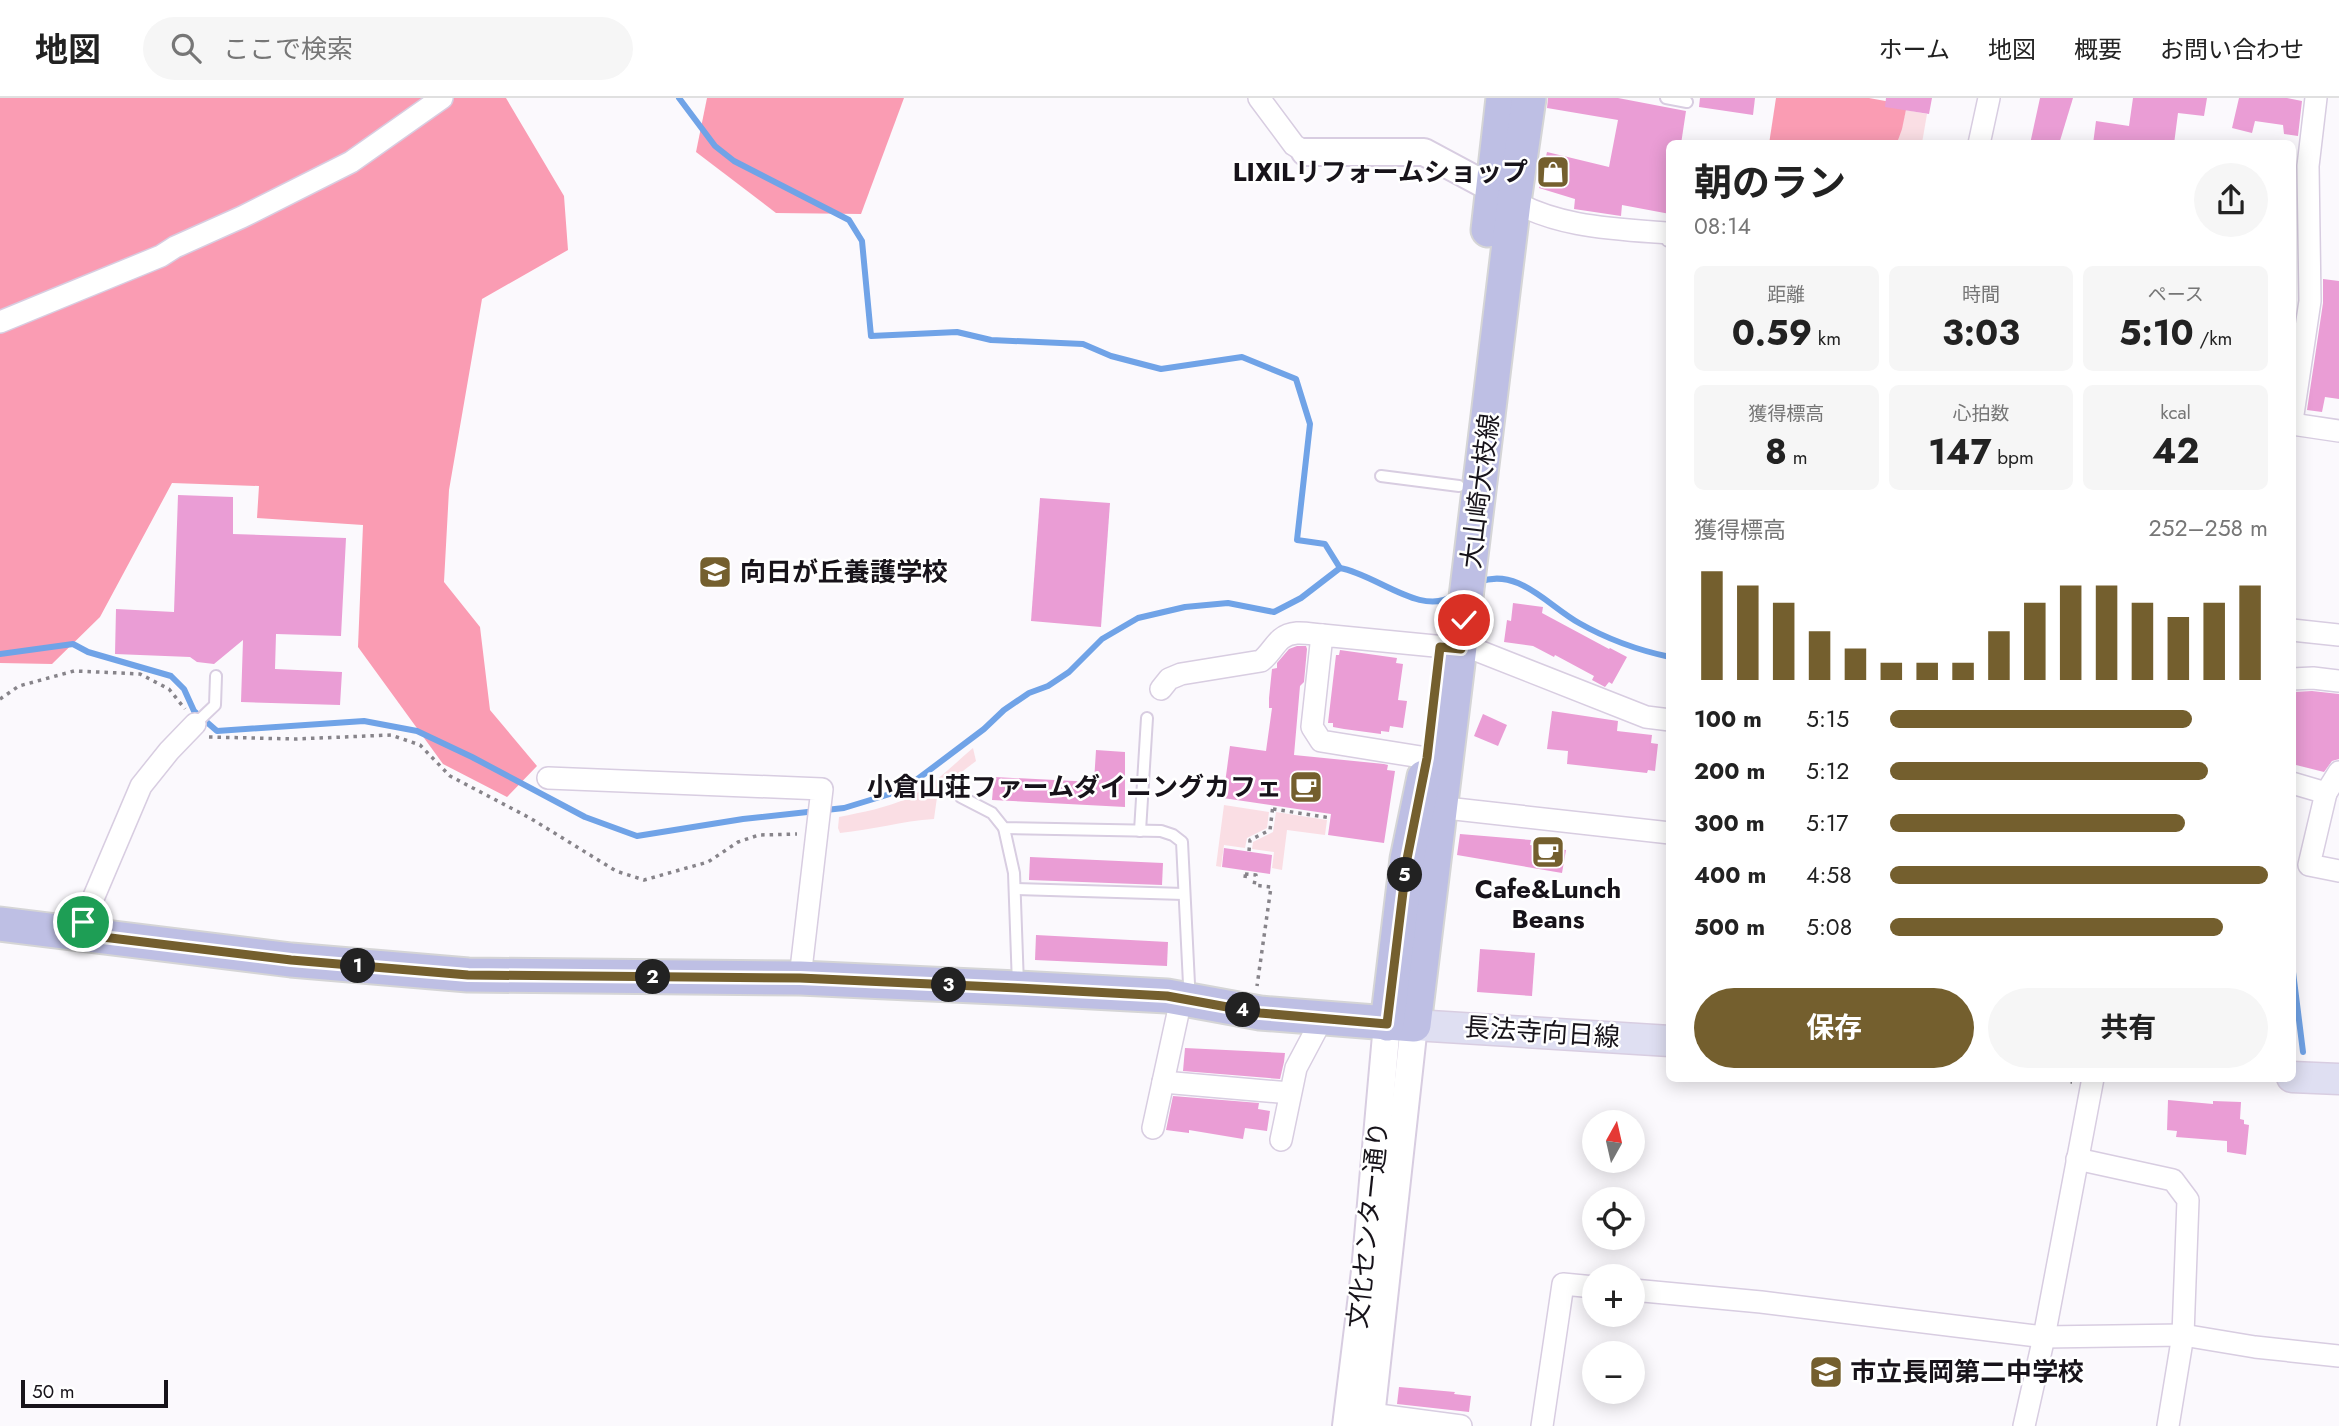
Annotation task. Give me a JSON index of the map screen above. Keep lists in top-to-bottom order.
{
  "streets": {
    "main road": ["大山崎大枝線", "長法寺向日線"],
    "street": ["文化センター通り"]
  },
  "crossings": [
    ["大山崎大枝線", "長法寺向日線"],
    ["大山崎大枝線", "文化センター通り"],
    ["長法寺向日線", "文化センター通り"]
  ],
  "places": {
    "shop": ["LIXILリフォームショップ"],
    "school or university": ["向日が丘養護学校", "市立長岡第二中学校"],
    "cafe": ["小倉山荘ファームダイニングカフェ", "Cafe&Lunch Beans"]
  },
  "scale_bar": "50 m",
  "north": "top",
  "page": {
    "header": "地図",
    "search": "ここで検索",
    "nav": [
      "ホーム",
      "地図",
      "概要",
      "お問い合わせ"
    ],
    "heading": ["朝のラン", "08:14"],
    "stats": [
      ["距離", "0.59 km"],
      ["時間", "3:03"],
      ["ペース", "5:10 /km"],
      ["獲得標高", "8 m"],
      ["心拍数", "147 bpm"],
      ["kcal", "42"]
    ],
    "chart": ["獲得標高", "252–258 m"],
    "list": [
      {
        "name": "100 m",
        "note": "5:15"
      },
      {
        "name": "200 m",
        "note": "5:12"
      },
      {
        "name": "300 m",
        "note": "5:17"
      },
      {
        "name": "400 m",
        "note": "4:58"
      },
      {
        "name": "500 m",
        "note": "5:08"
      }
    ],
    "pins": [
      "5",
      "1",
      "2",
      "3",
      "4"
    ],
    "buttons": ["保存", "共有"],
    "map_buttons": ["+", "−"],
    "scale": "50 m"
  }
}
